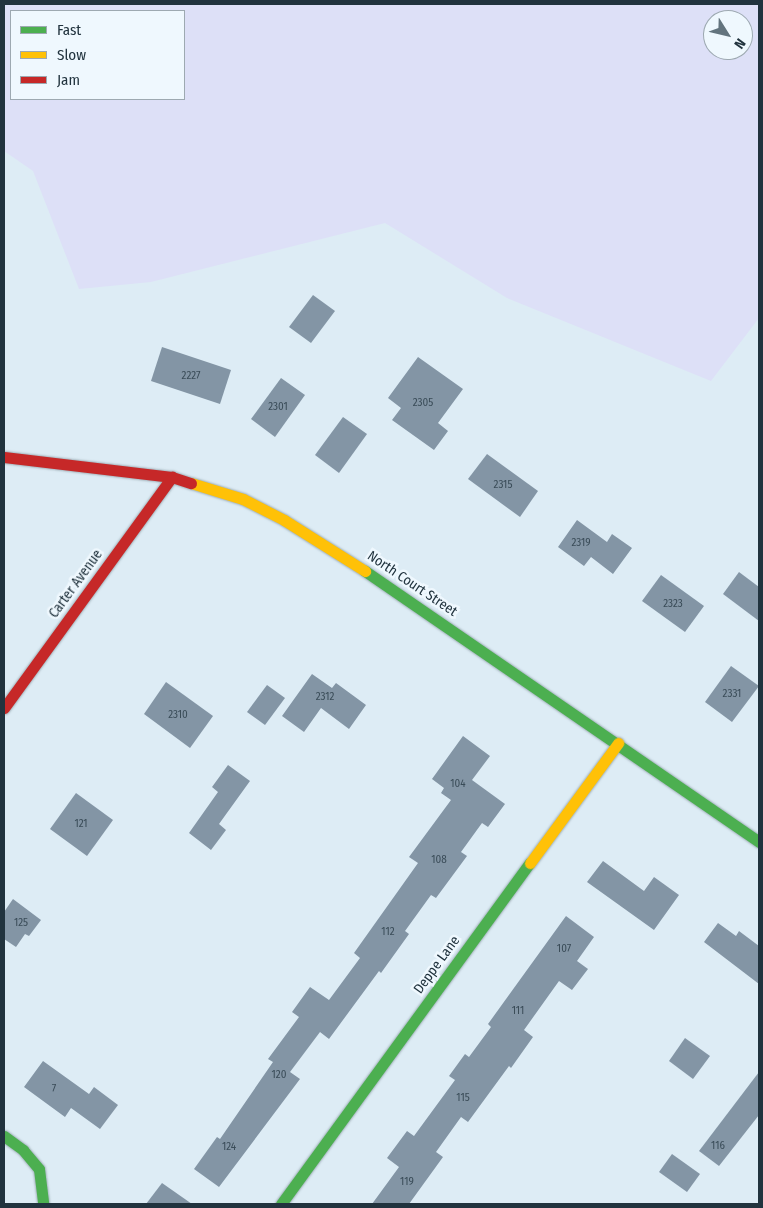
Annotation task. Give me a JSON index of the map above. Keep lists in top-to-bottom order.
{
  "streets": {
    "street": ["Carter Avenue", "North Court Street", "Deppe Lane"]
  },
  "crossings": [
    ["Carter Avenue", "North Court Street"],
    ["North Court Street", "Deppe Lane"]
  ],
  "house_numbers": [
    "2227",
    "2305",
    "2301",
    "2315",
    "2319",
    "2323",
    "2331",
    "2312",
    "2310",
    "104",
    "121",
    "108",
    "125",
    "112",
    "107",
    "111",
    "120",
    "7",
    "115",
    "116",
    "124",
    "119"
  ],
  "legend": ["Fast", "Slow", "Jam"],
  "north": "bottom right"
}
